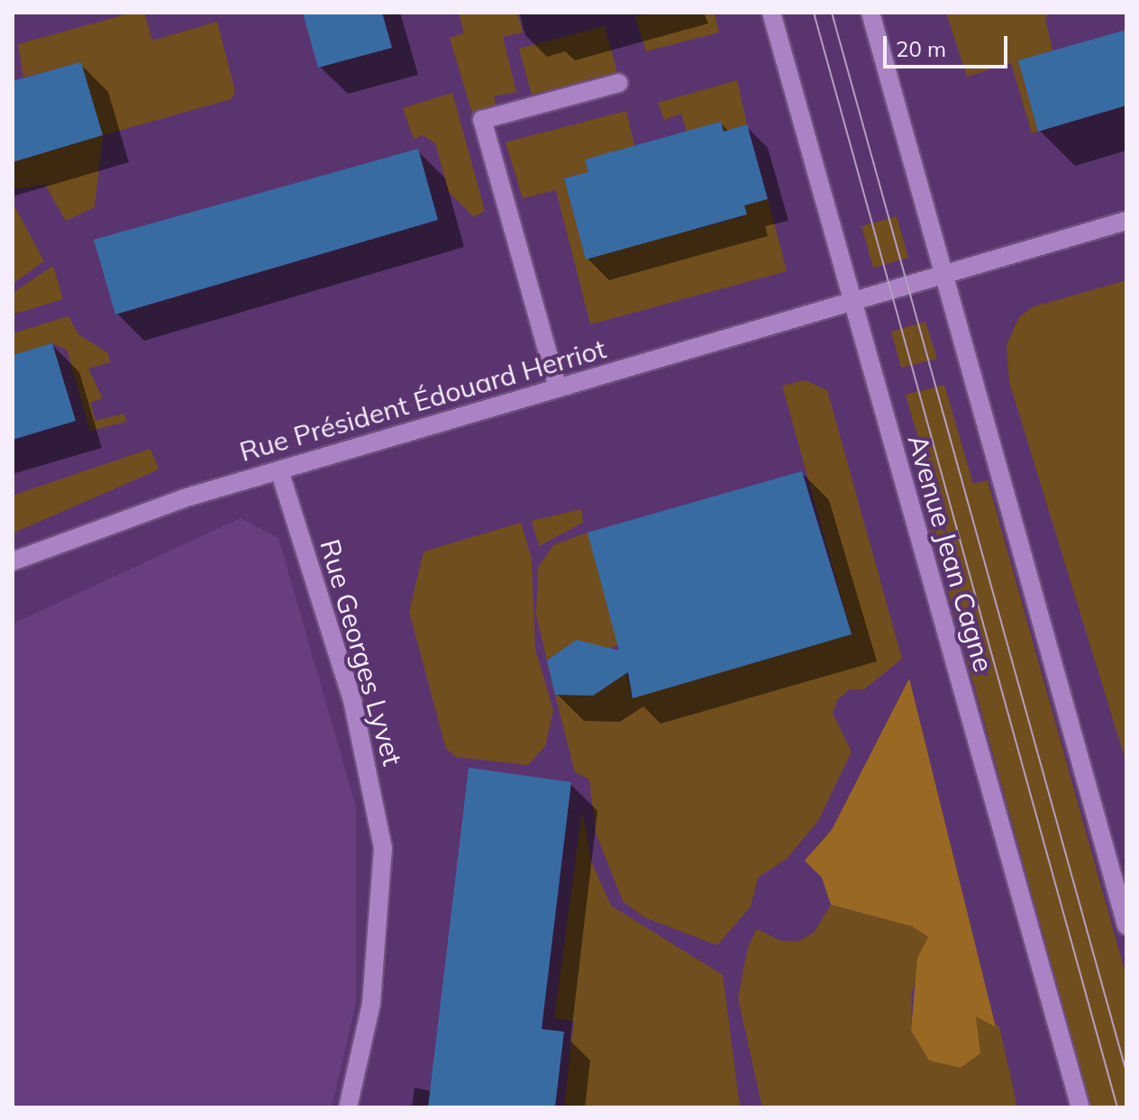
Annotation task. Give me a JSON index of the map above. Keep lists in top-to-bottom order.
{
  "streets": {
    "street": ["Rue Président Édouard Herriot", "Avenue Jean Cagne", "Rue Georges Lyvet"]
  },
  "crossings": [
    ["Rue Président Édouard Herriot", "Avenue Jean Cagne"],
    ["Rue Président Édouard Herriot", "Rue Georges Lyvet"]
  ],
  "scale_bar": "20 m"
}
